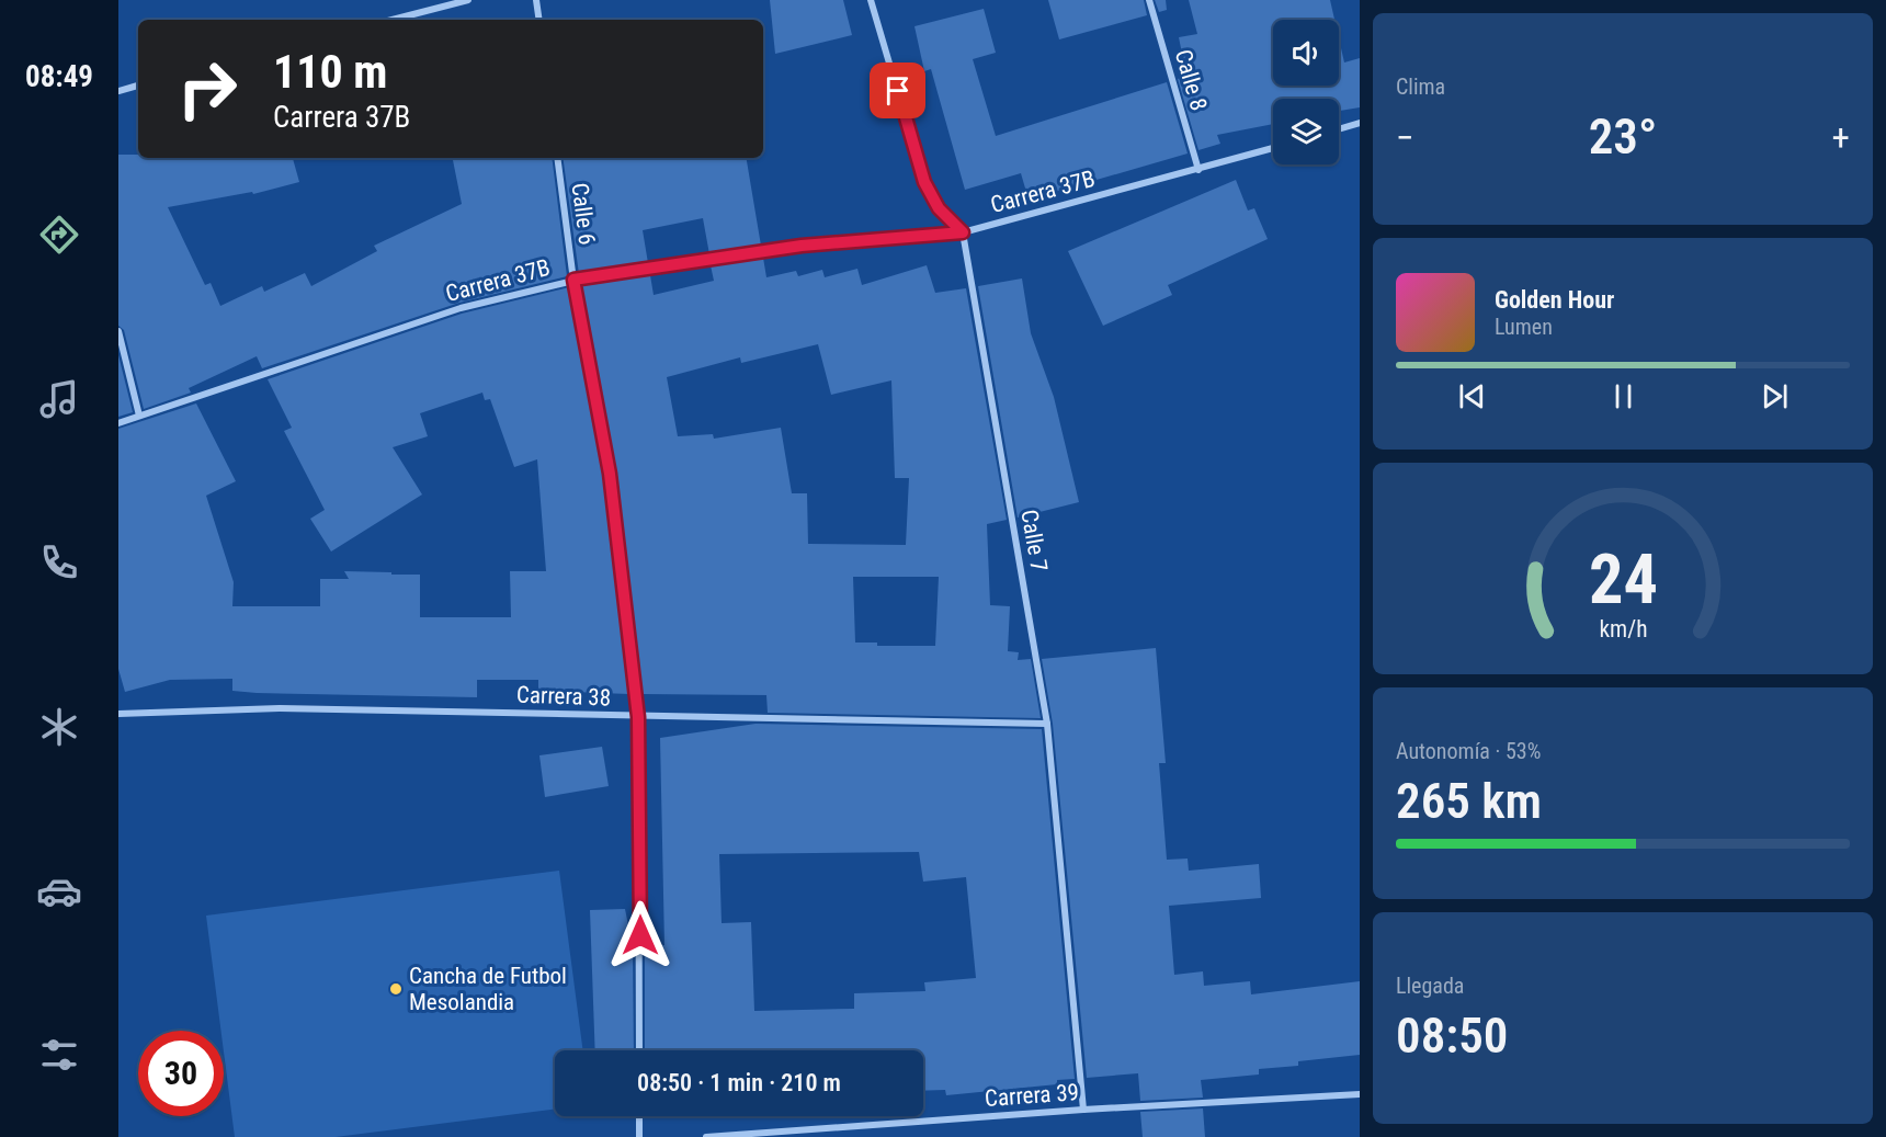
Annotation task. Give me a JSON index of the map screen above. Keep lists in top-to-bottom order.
{
  "streets": {
    "street": [
      "Calle 8",
      "Carrera 37B",
      "Calle 6",
      "Calle 7",
      "Carrera 38",
      "Carrera 39"
    ]
  },
  "crossings": [
    ["Calle 8", "Carrera 37B"],
    ["Carrera 37B", "Calle 6"],
    ["Carrera 37B", "Calle 7"],
    ["Calle 6", "Carrera 38"],
    ["Calle 7", "Carrera 38"],
    ["Calle 7", "Carrera 39"]
  ],
  "places": ["Cancha de Futbol Mesolandia"],
  "page": {
    "tabs": "08:49",
    "tile": [
      "Clima",
      ["Autonomía · 53%", "265 km"],
      ["Llegada", "08:50"]
    ],
    "turn": ["110 m", "Carrera 37B"],
    "heat": ["−", "23°", "+"],
    "song": ["Golden Hour", "Lumen"],
    "limit": "30",
    "trip": "08:50 · 1 min · 210 m",
    "gauge": ["24", "km/h"]
  }
}
